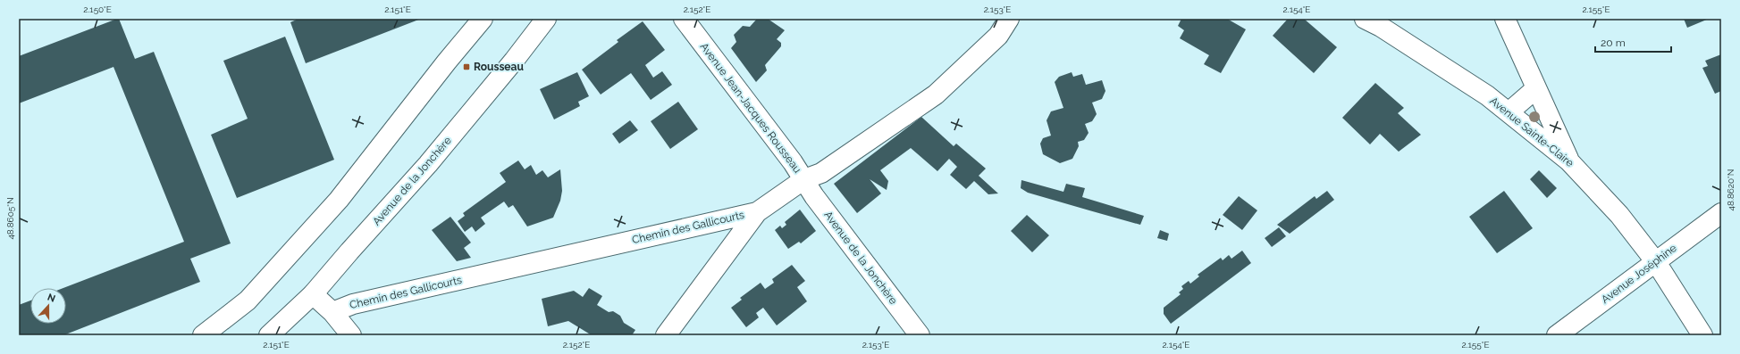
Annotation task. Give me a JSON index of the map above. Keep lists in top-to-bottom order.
{
  "streets": {
    "street": [
      "Avenue Jean-Jacques Rousseau",
      "Avenue Sainte-Claire",
      "Avenue de la Jonchère",
      "Chemin des Gallicourts",
      "Avenue Joséphine"
    ]
  },
  "crossings": [
    ["Avenue Jean-Jacques Rousseau", "Avenue de la Jonchère"],
    ["Avenue Jean-Jacques Rousseau", "Chemin des Gallicourts"],
    ["Avenue Sainte-Claire", "Avenue Joséphine"],
    ["Avenue de la Jonchère", "Chemin des Gallicourts"]
  ],
  "places": {
    "transit": ["Rousseau"]
  },
  "scale_bar": "20 m",
  "north": "top",
  "coordinates": [
    "2.150°E",
    "2.151°E",
    "2.152°E",
    "2.153°E",
    "2.154°E",
    "2.155°E",
    "48.8620°N",
    "48.8605°N"
  ]
}
